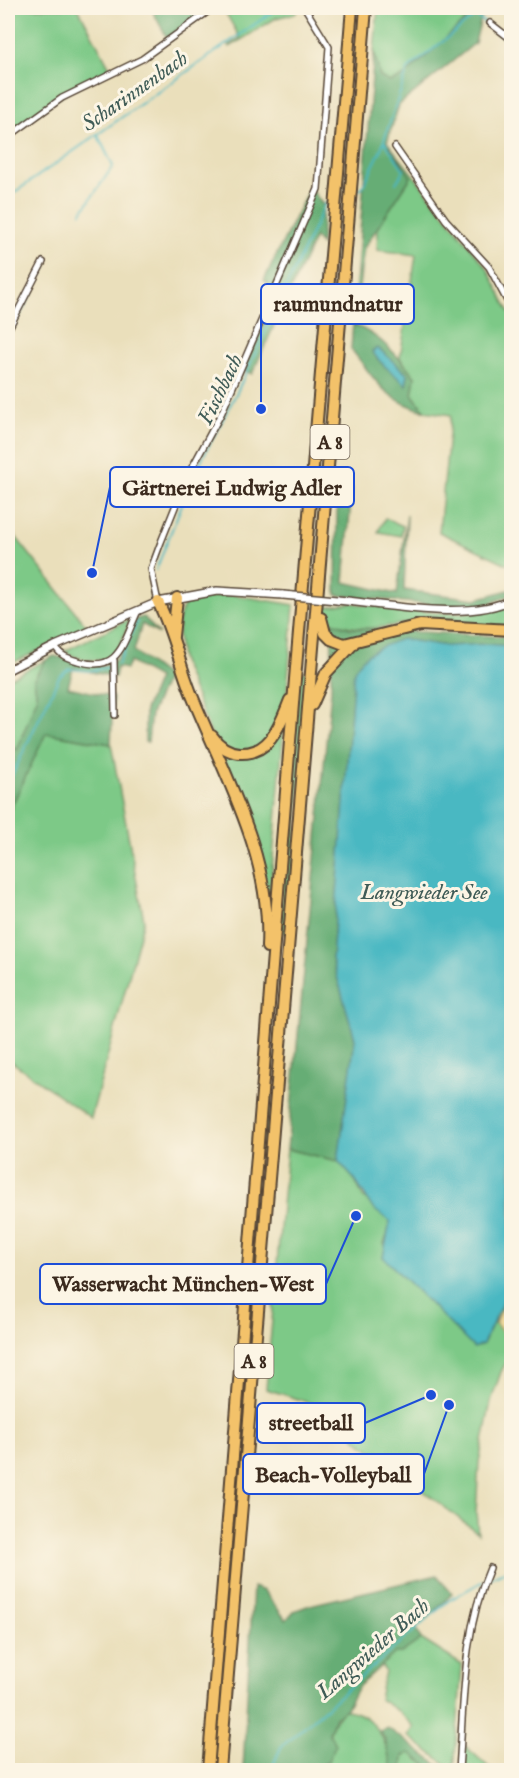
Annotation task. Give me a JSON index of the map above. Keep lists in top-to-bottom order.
{
  "streets": {
    "highway": ["A 8"]
  },
  "water": [
    "Scharinnenbach",
    "Fischbach",
    "Langwieder See",
    "Langwieder Bach"
  ],
  "places": [
    "raumundnatur",
    "Gärtnerei Ludwig Adler",
    "Wasserwacht München-West",
    "streetball",
    "Beach-Volleyball"
  ]
}
